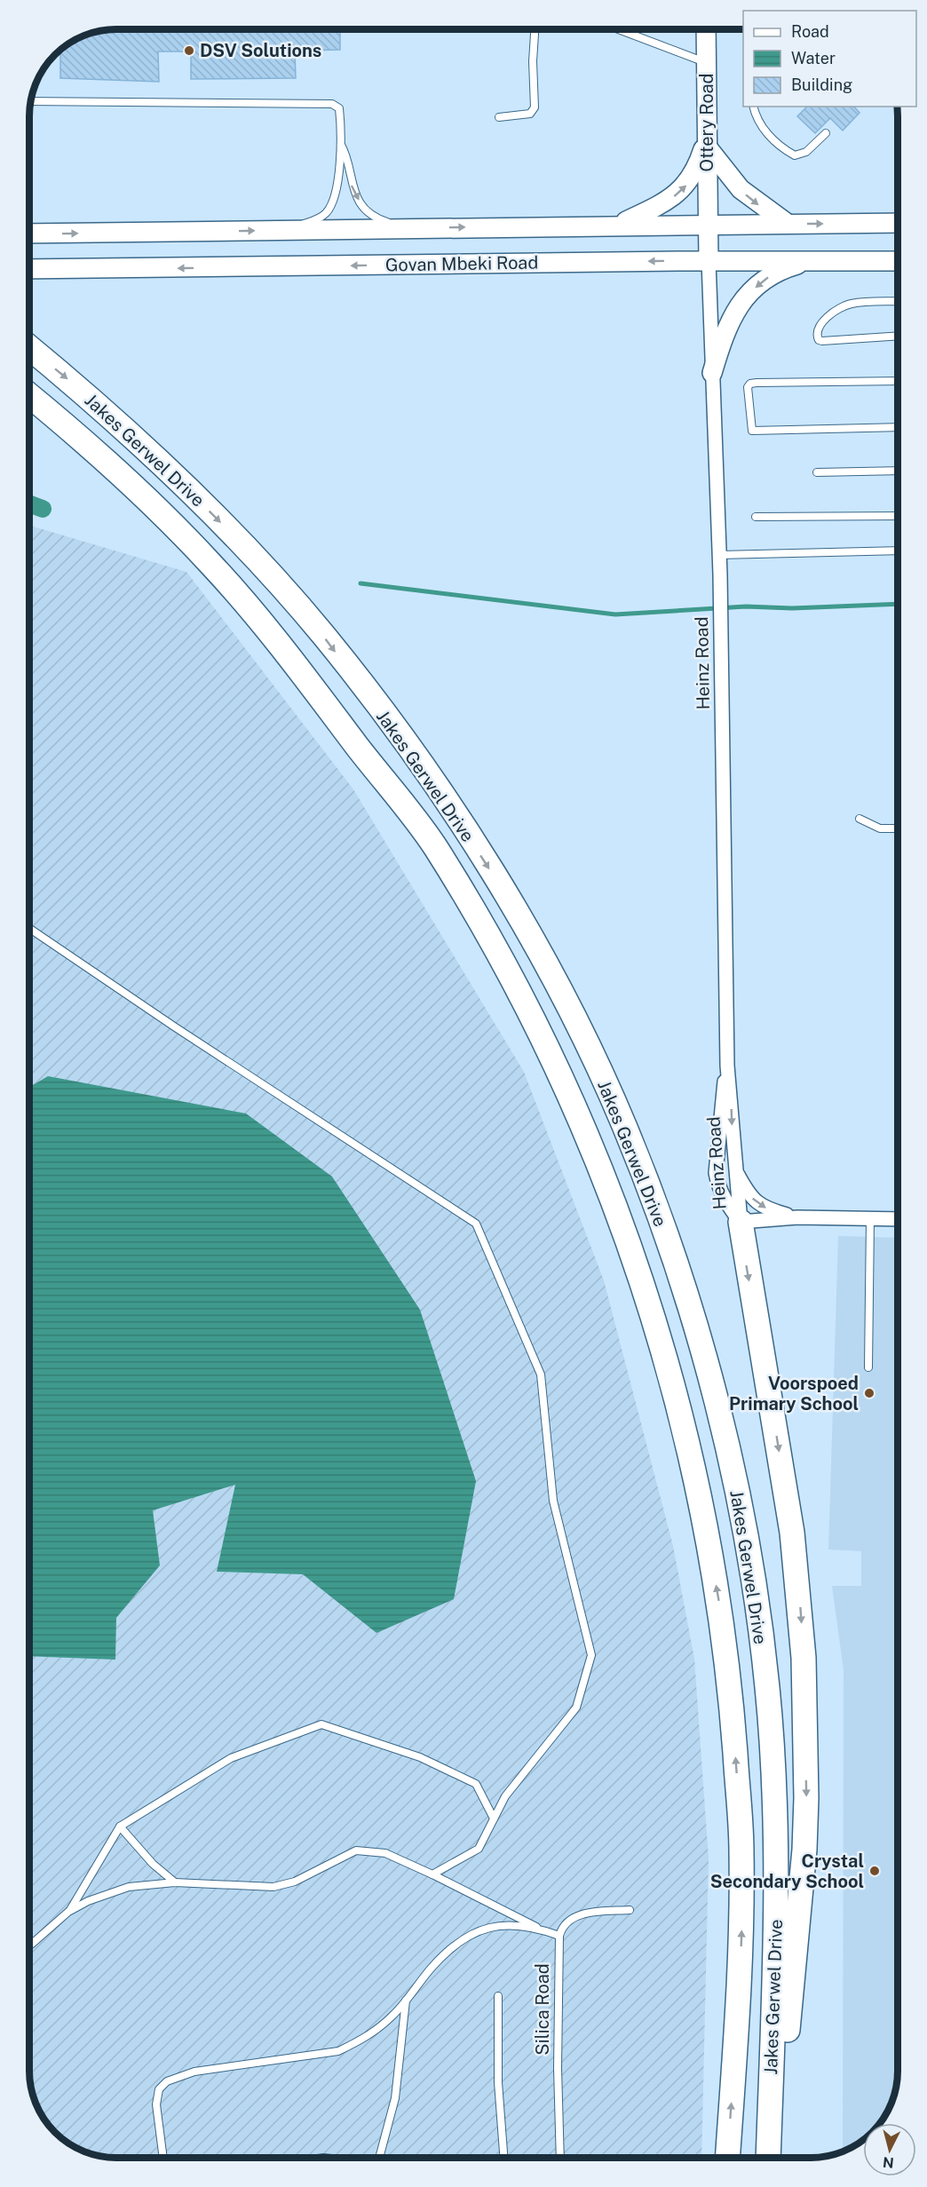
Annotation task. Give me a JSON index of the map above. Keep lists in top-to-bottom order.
{
  "streets": {
    "highway": ["Jakes Gerwel Drive"],
    "main road": ["Ottery Road", "Govan Mbeki Road"],
    "street": ["Heinz Road"],
    "lane": ["Silica Road"]
  },
  "crossings": [
    ["Ottery Road", "Govan Mbeki Road"],
    ["Ottery Road", "Heinz Road"],
    ["Govan Mbeki Road", "Heinz Road"]
  ],
  "places": ["DSV Solutions", "Voorspoed Primary School", "Crystal Secondary School"],
  "legend": ["Road", "Water", "Building"],
  "north": "bottom"
}
